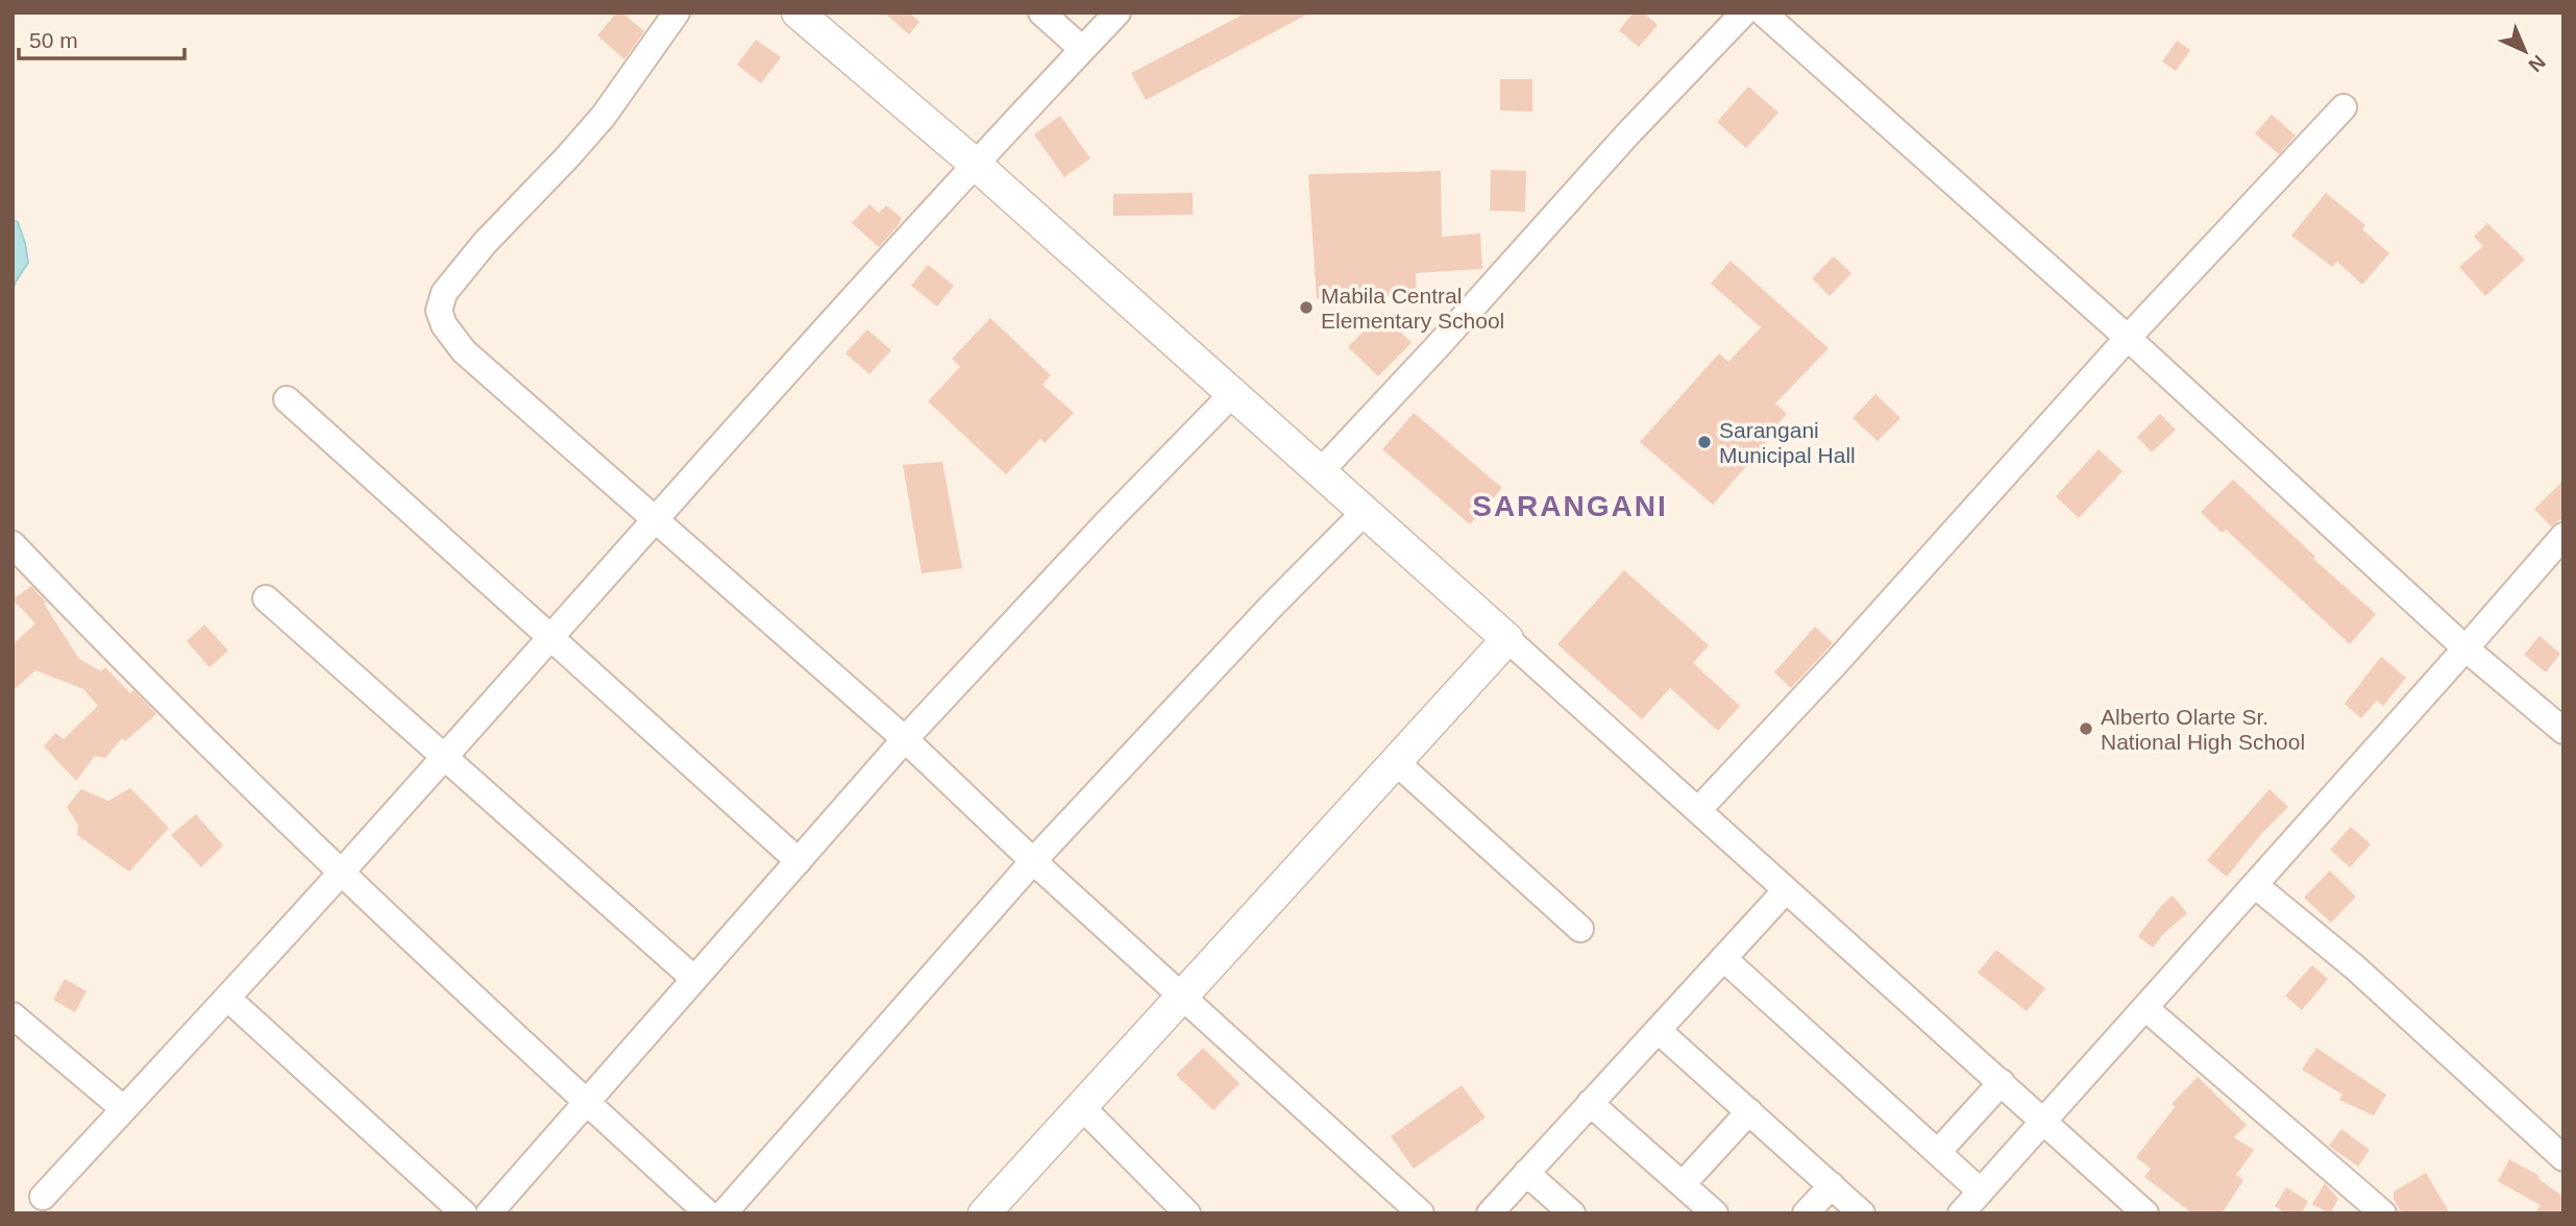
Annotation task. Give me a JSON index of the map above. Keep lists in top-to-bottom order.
{
  "districts": ["SARANGANI"],
  "places": ["Mabila Central Elementary School", "Sarangani Municipal Hall", "Alberto Olarte Sr. National High School"],
  "scale_bar": "50 m",
  "north": "bottom right"
}
